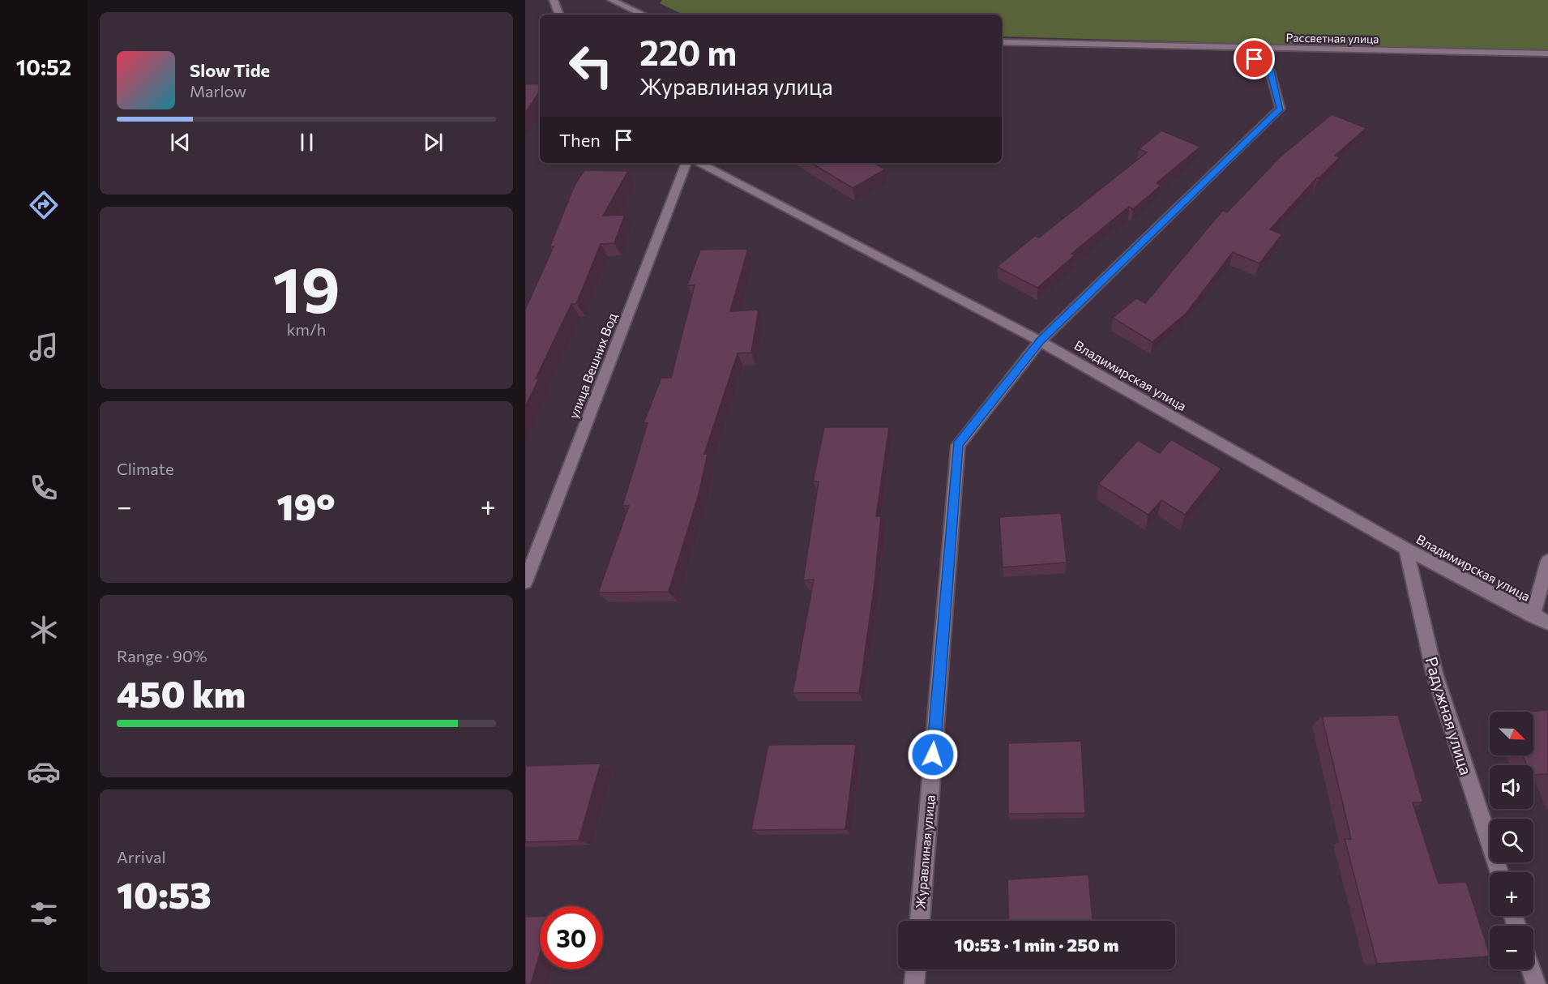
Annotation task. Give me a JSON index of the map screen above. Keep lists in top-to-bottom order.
{
  "streets": {
    "street": [
      "Рассветная улица",
      "улица Вешних Вод",
      "Владимирская улица",
      "Радужная улица",
      "Журавлиная улица"
    ]
  },
  "crossings": [
    ["Рассветная улица", "Журавлиная улица"],
    ["Владимирская улица", "Радужная улица"],
    ["Владимирская улица", "Журавлиная улица"]
  ],
  "north": "bottom right",
  "page": {
    "tabs": "10:52",
    "turn": ["220 m", "Журавлиная улица"],
    "song": ["Slow Tide", "Marlow"],
    "then": "Then",
    "tile": [
      ["19", "km/h"],
      "Climate",
      ["Range · 90%", "450 km"],
      ["Arrival", "10:53"]
    ],
    "heat": ["−", "19°", "+"],
    "map_buttons": ["+", "−"],
    "limit": "30",
    "trip": "10:53 · 1 min · 250 m"
  }
}
